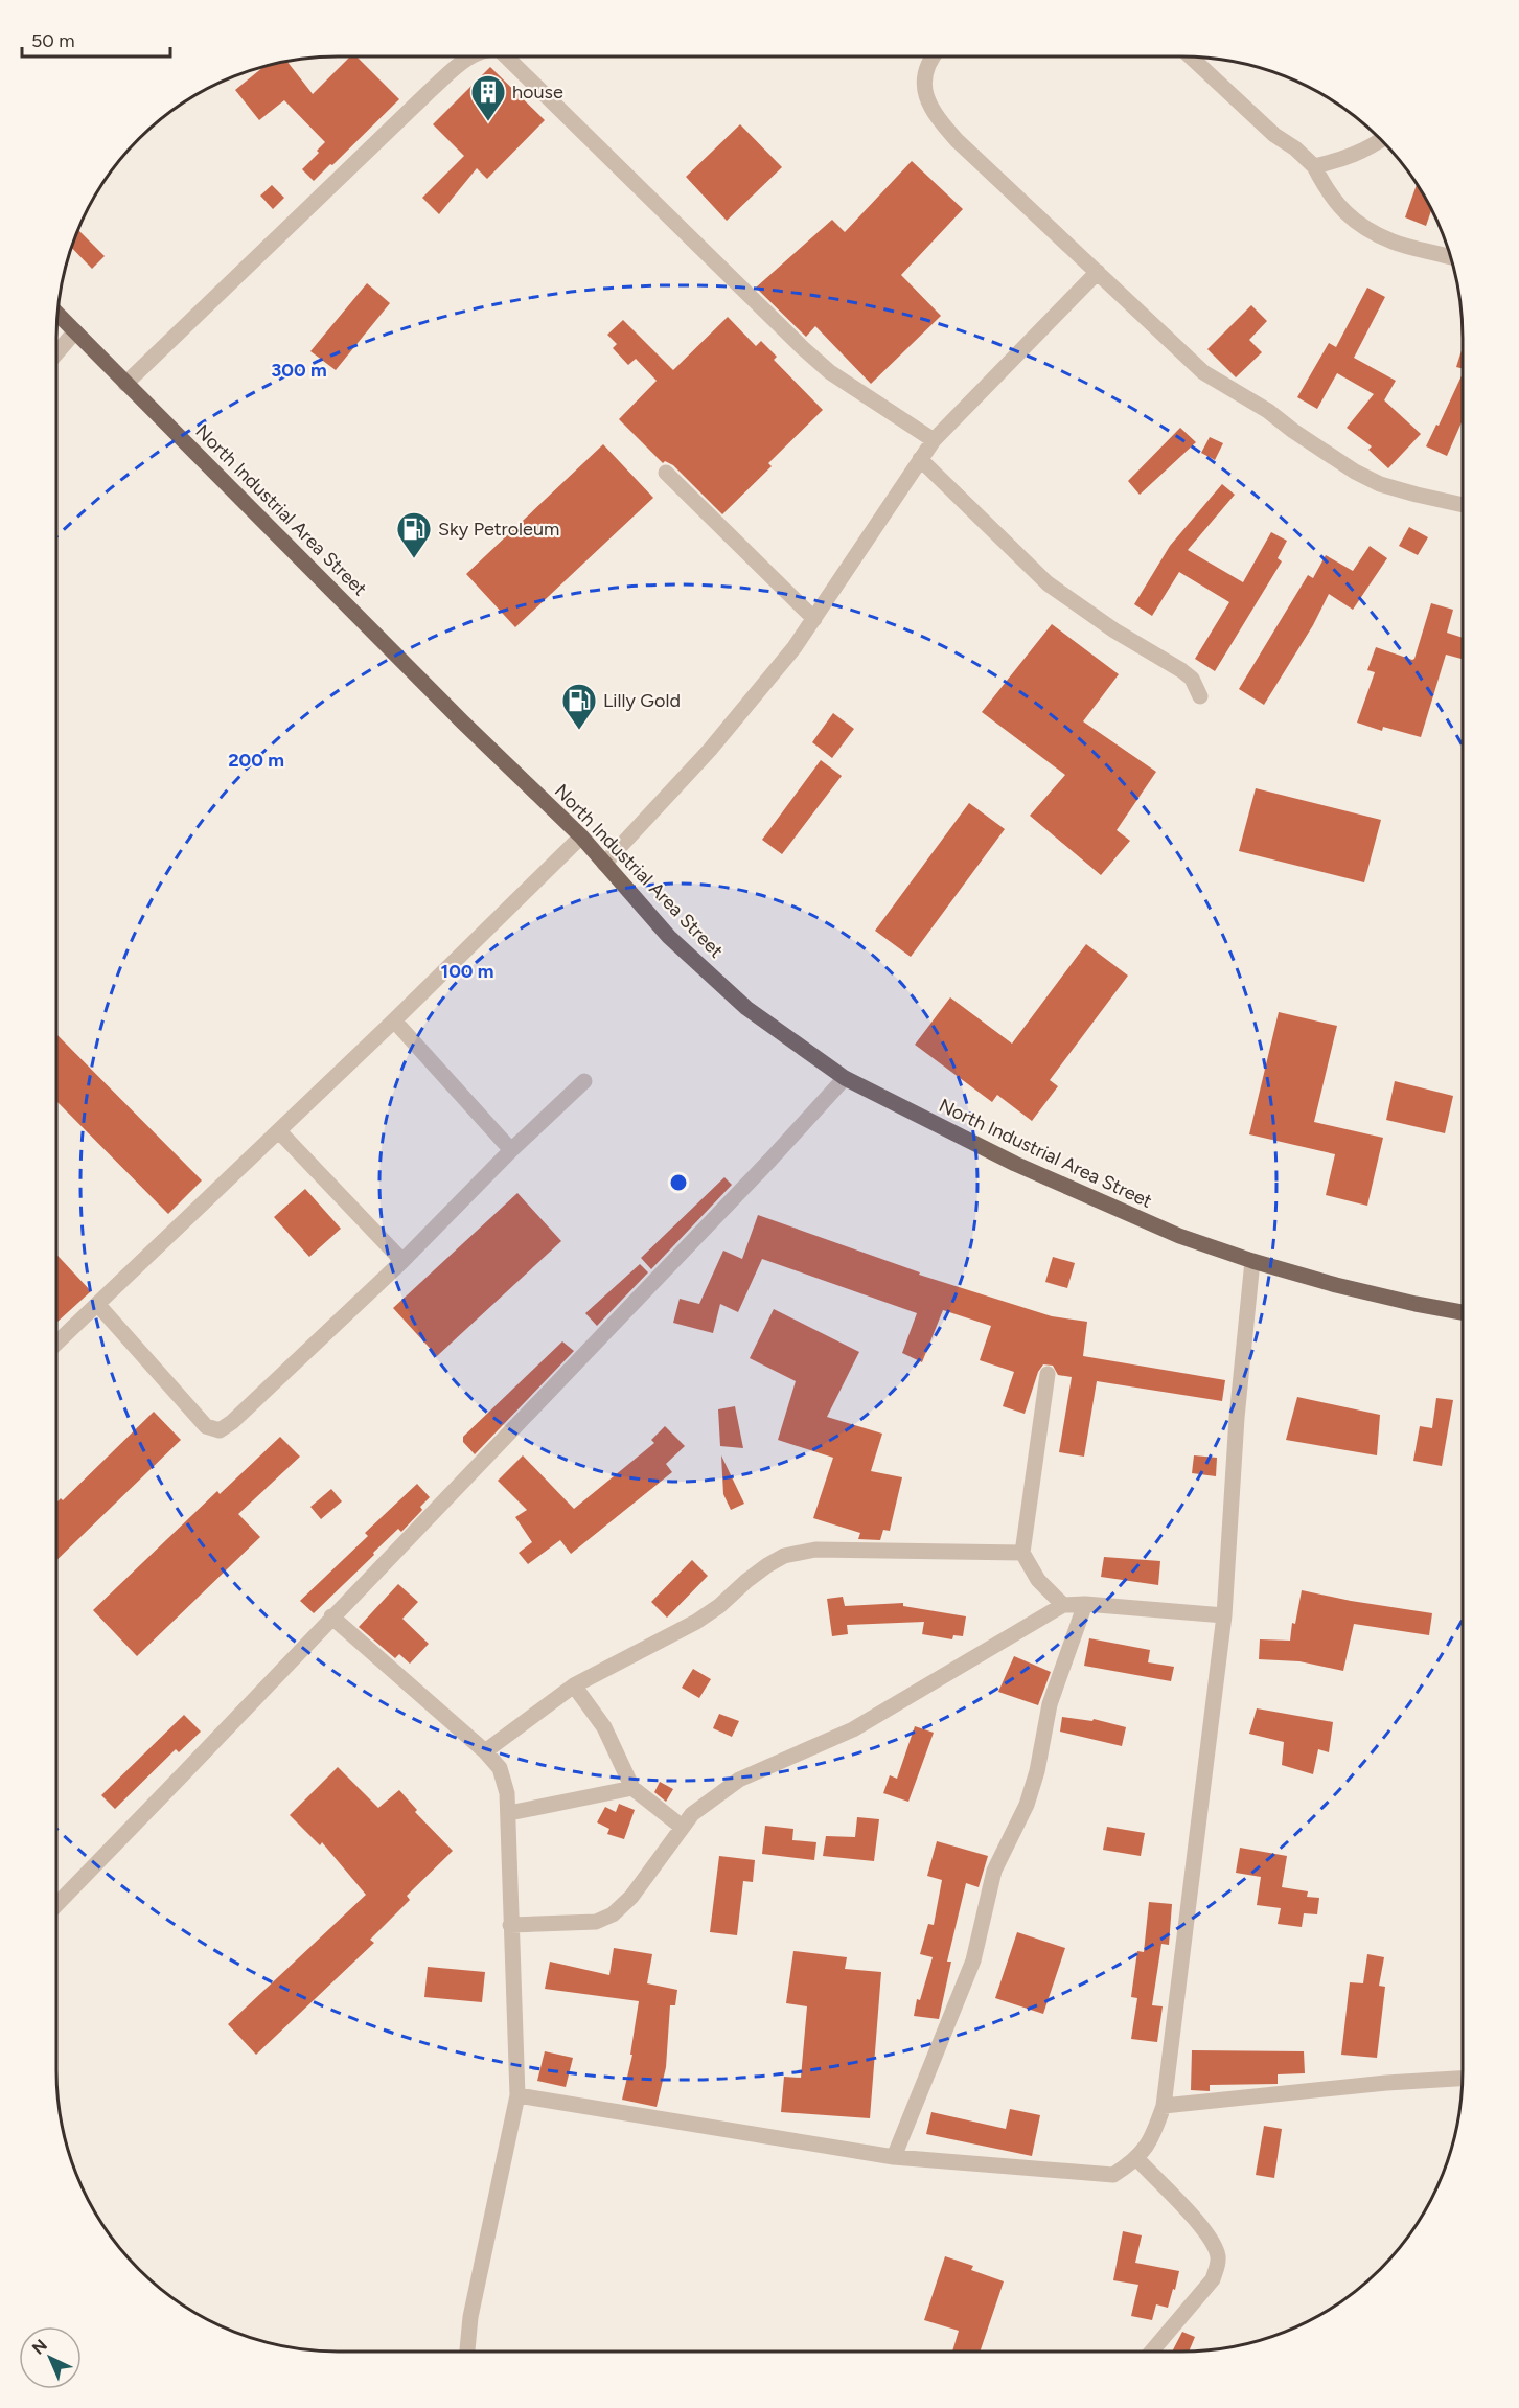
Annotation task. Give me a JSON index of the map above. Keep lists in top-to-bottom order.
{
  "streets": {
    "main road": ["North Industrial Area Street"]
  },
  "places": {
    "building": ["house"],
    "fuel station": ["Sky Petroleum", "Lilly Gold"]
  },
  "scale_bar": "50 m",
  "north": "top left",
  "rings": ["300 m", "200 m", "100 m"]
}
